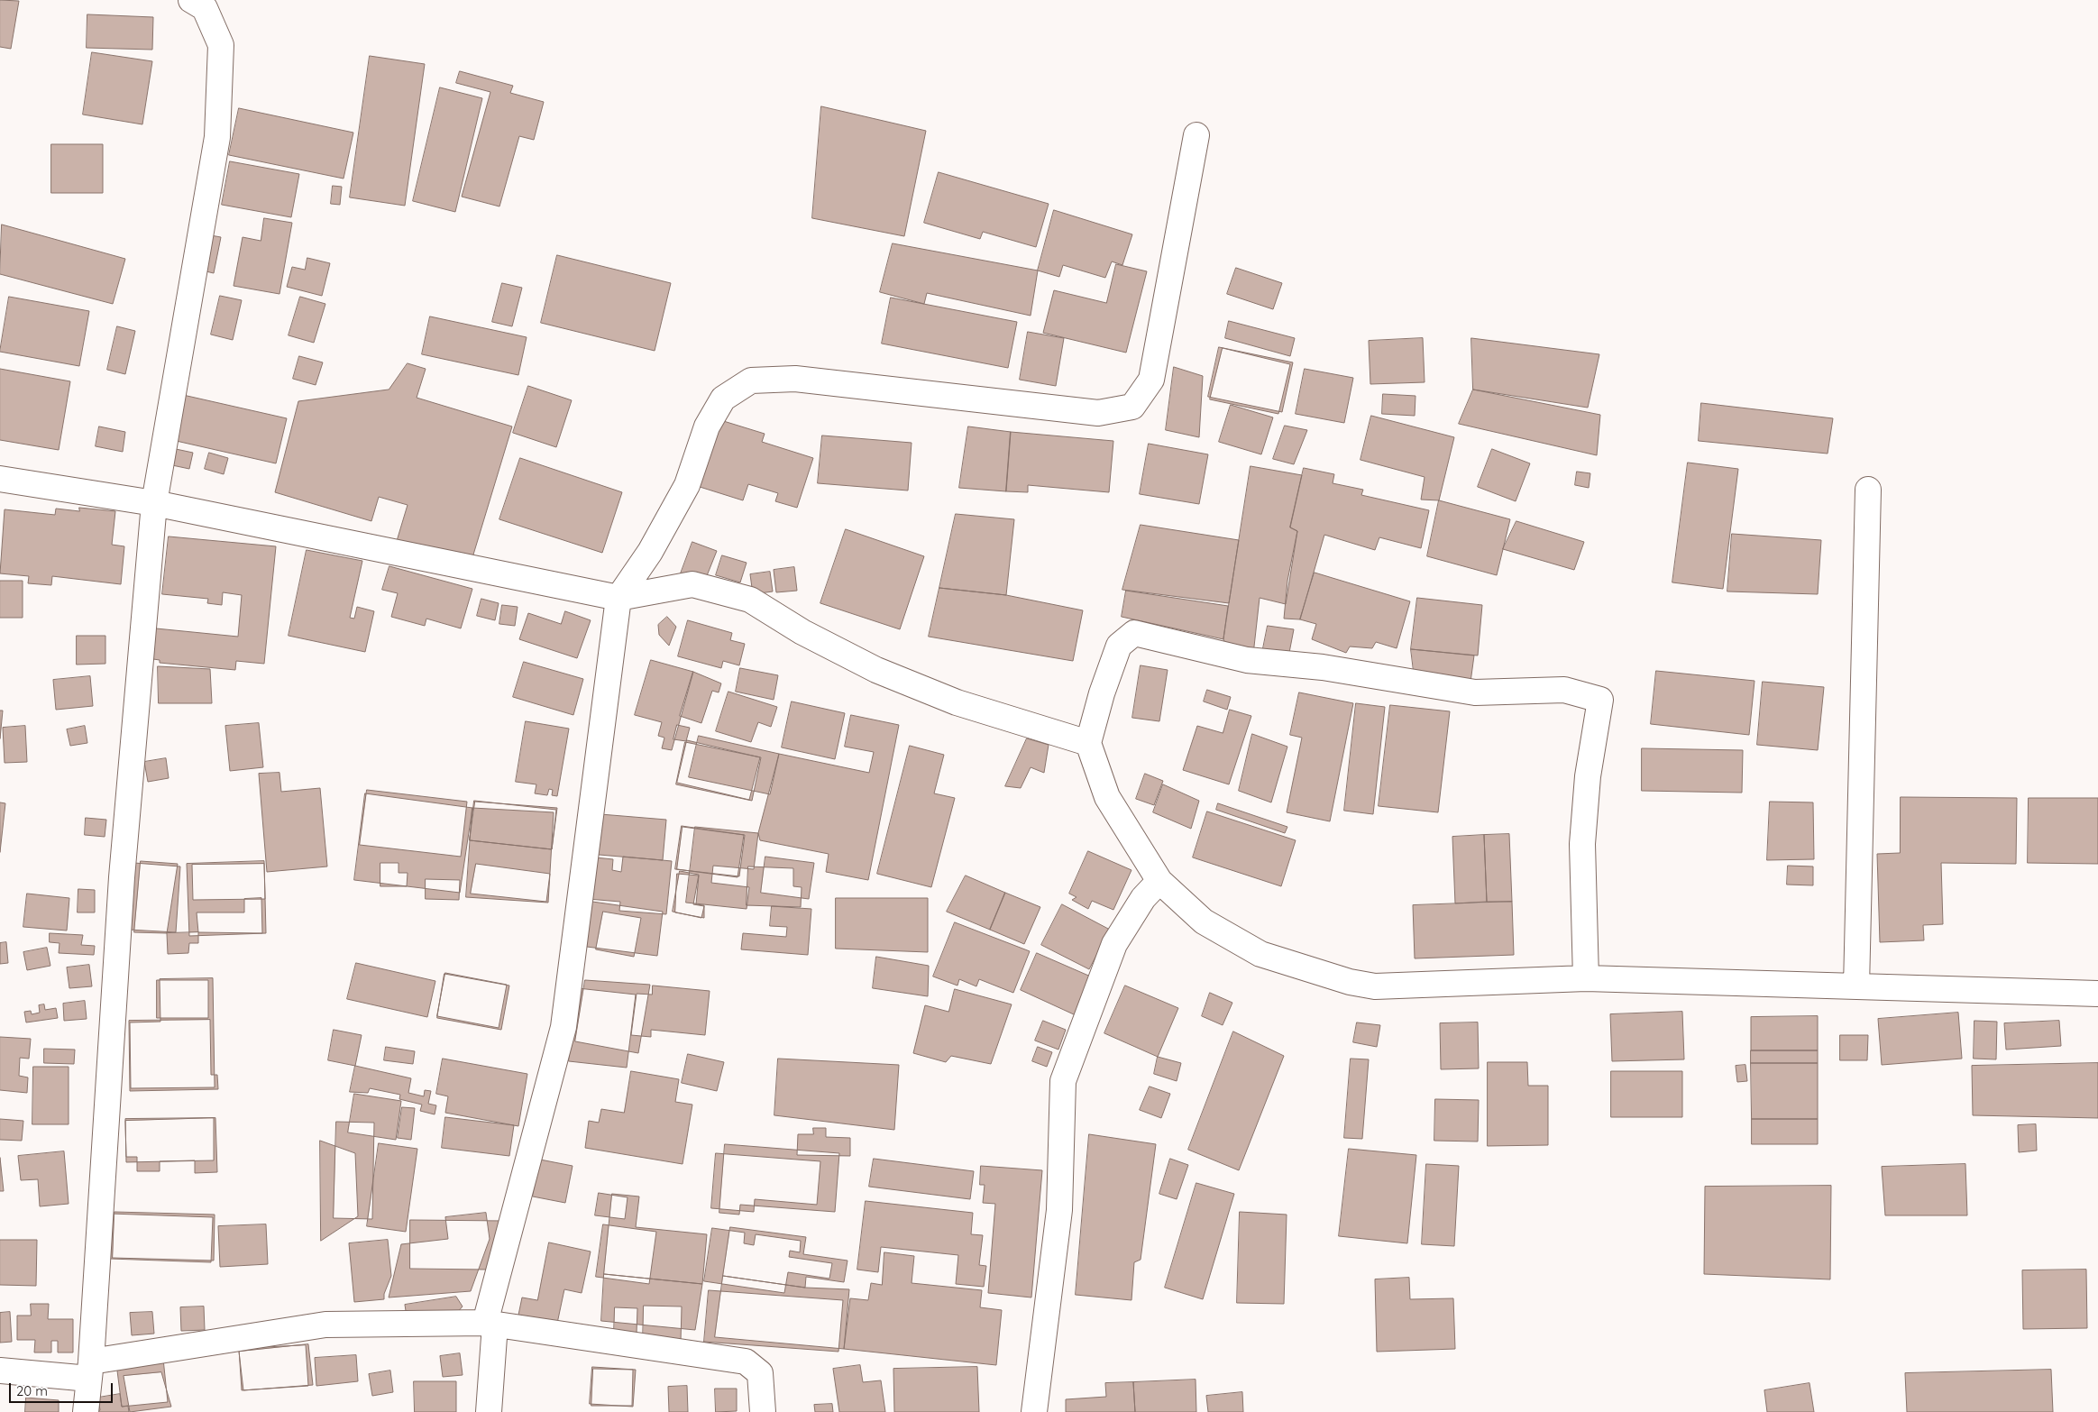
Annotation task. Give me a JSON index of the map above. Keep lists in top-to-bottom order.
{
  "scale_bar": "20 m"
}
